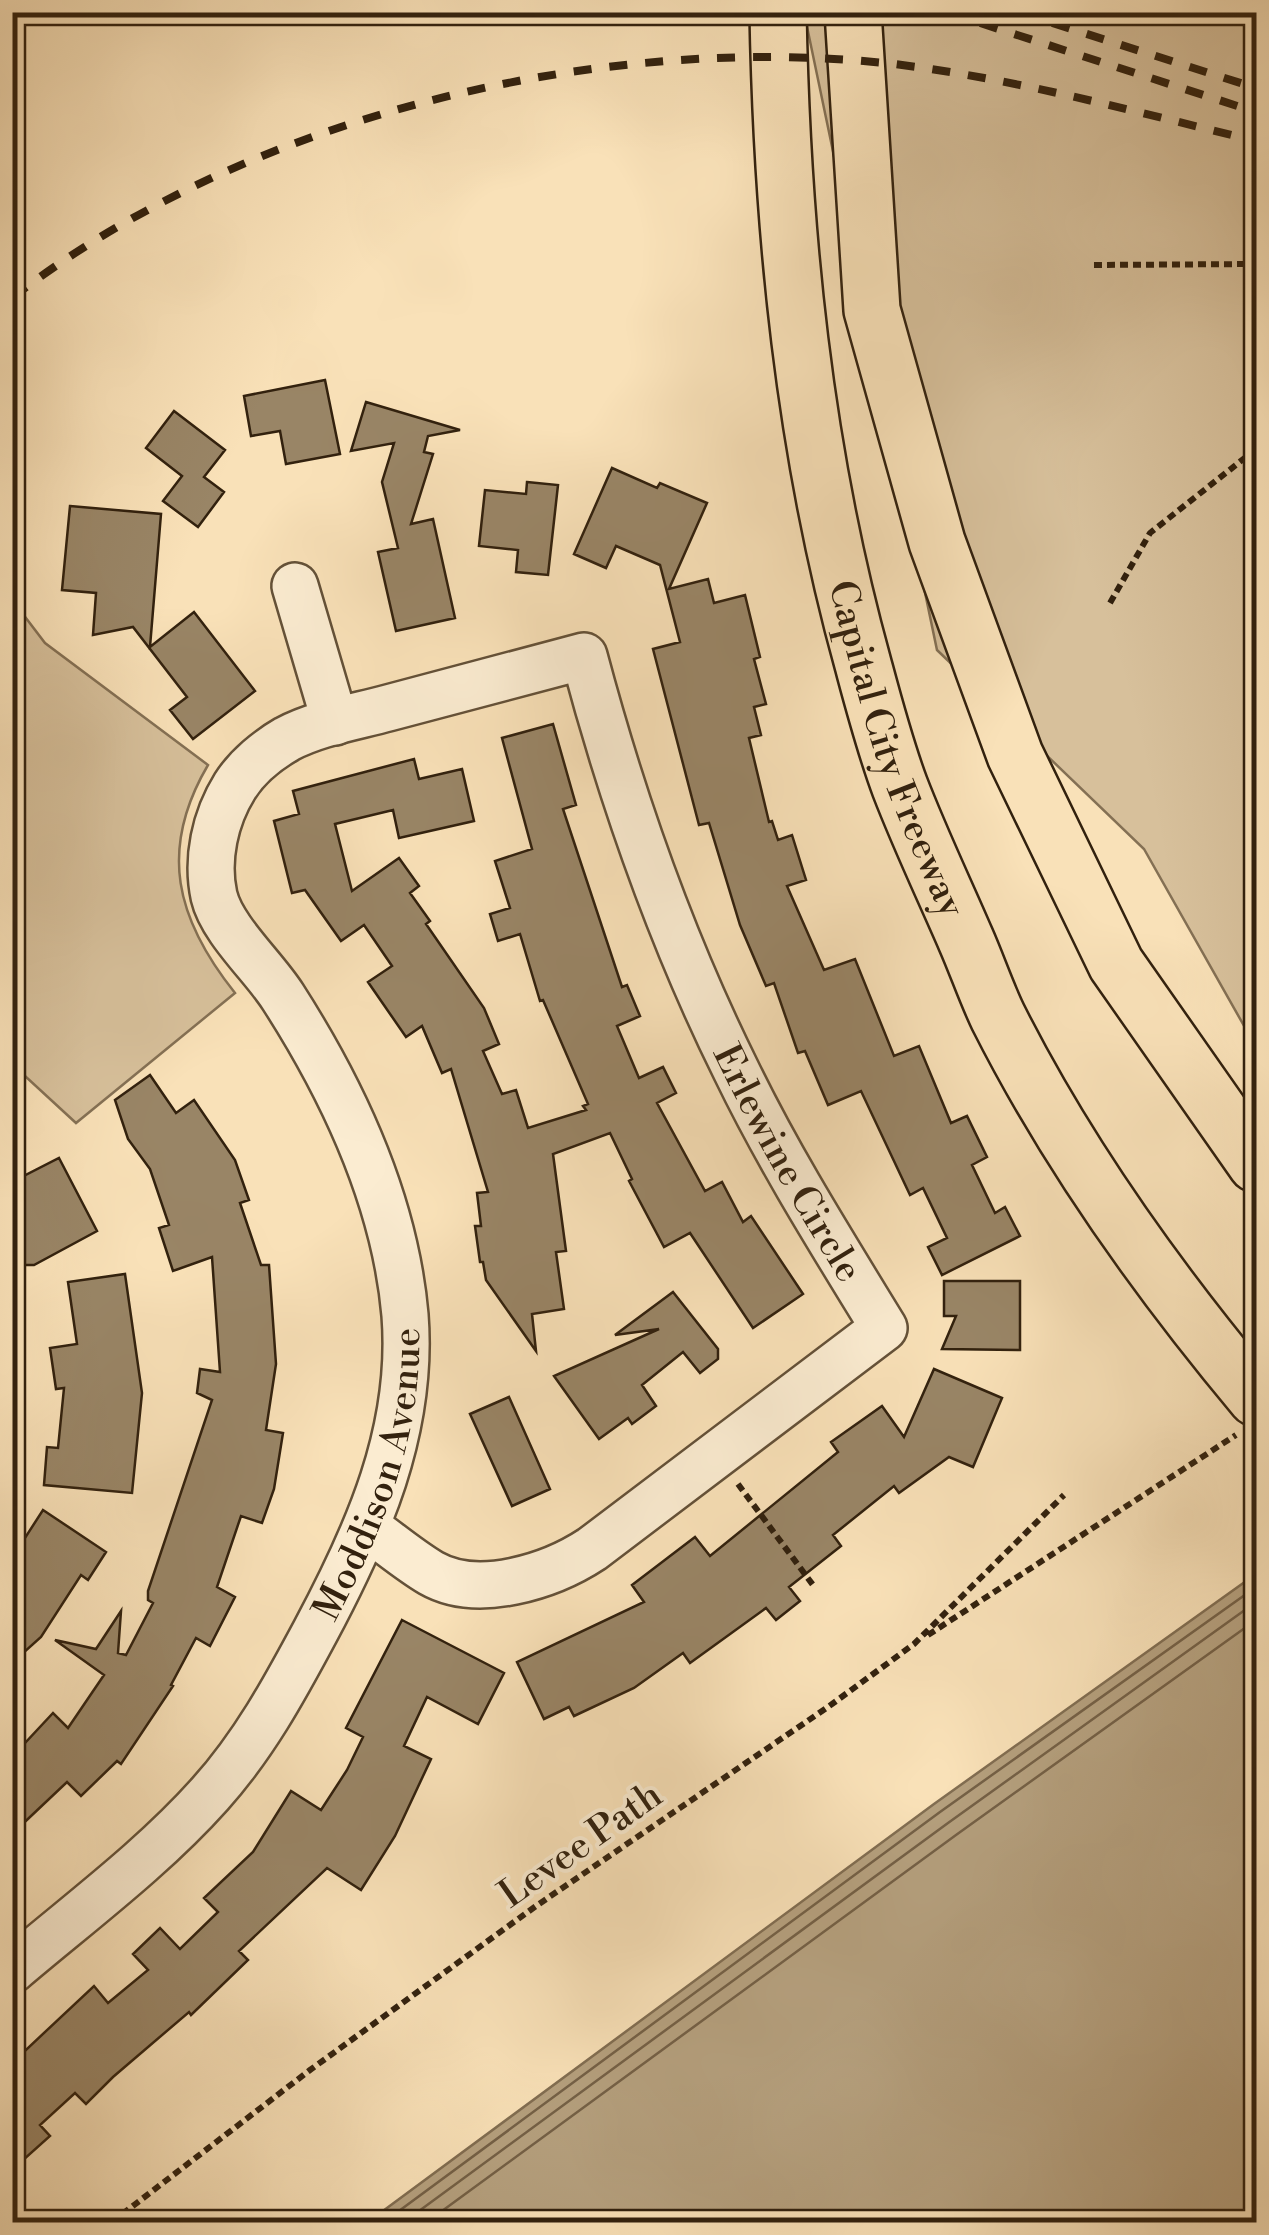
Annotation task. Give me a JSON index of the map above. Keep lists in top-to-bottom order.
{
  "streets": {
    "highway": ["Capital City Freeway"],
    "street": ["Erlewine Circle", "Moddison Avenue"],
    "path": ["Levee Path"]
  },
  "crossings": [
    ["Erlewine Circle", "Moddison Avenue"]
  ]
}
